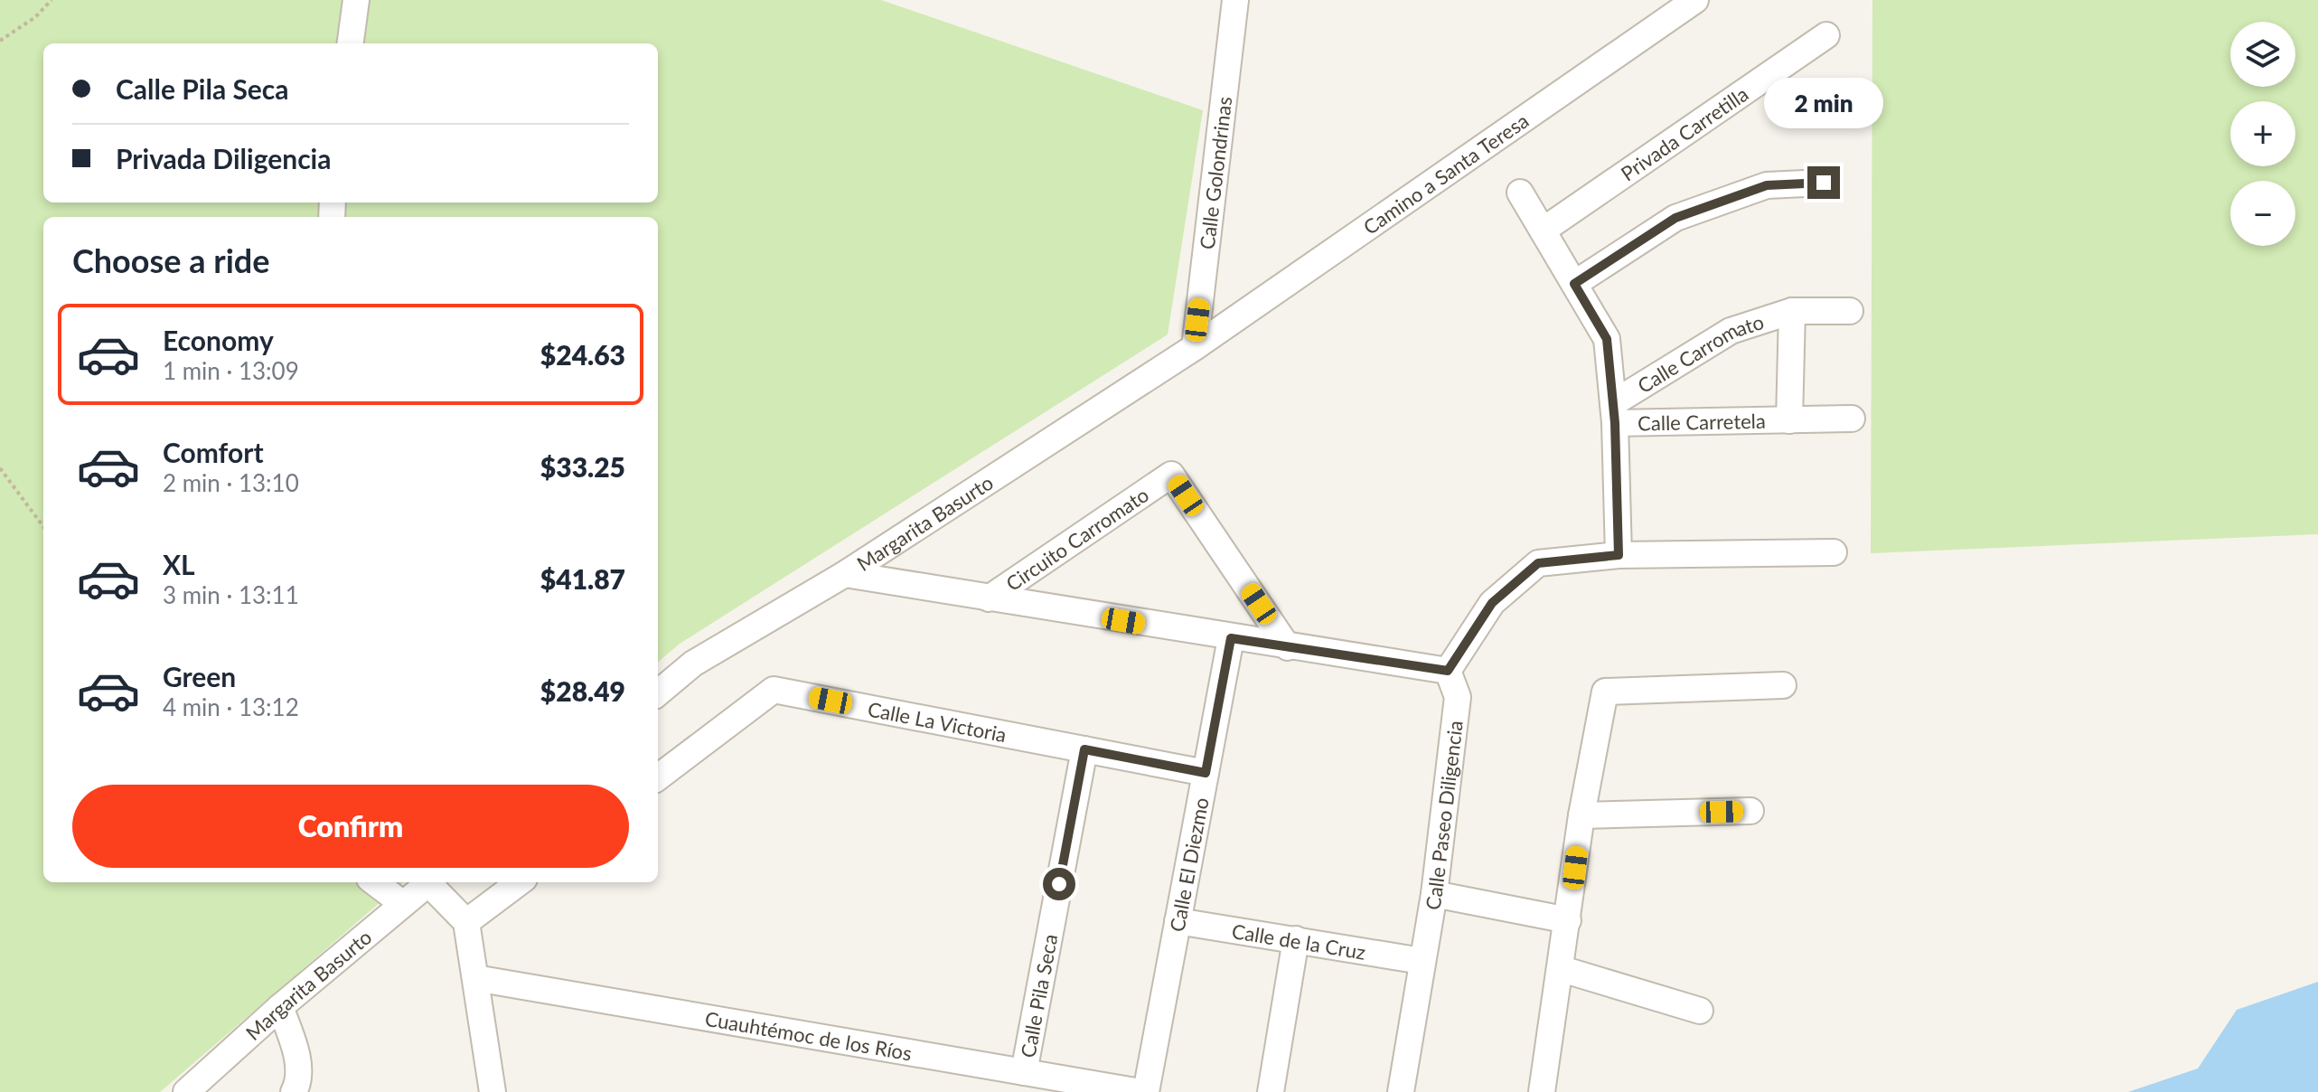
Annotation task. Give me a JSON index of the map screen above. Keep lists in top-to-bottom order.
{
  "streets": {
    "street": [
      "Privada Carretilla",
      "Calle Golondrinas",
      "Camino a Santa Teresa",
      "Calle Carromato",
      "Calle Carretela",
      "Margarita Basurto",
      "Circuito Carromato",
      "Calle La Victoria",
      "Calle Paseo Diligencia",
      "Calle El Diezmo",
      "Calle de la Cruz",
      "Calle Pila Seca",
      "Cuauhtémoc de los Ríos"
    ]
  },
  "crossings": [
    ["Calle Golondrinas", "Camino a Santa Teresa"],
    ["Calle Golondrinas", "Margarita Basurto"],
    ["Camino a Santa Teresa", "Margarita Basurto"],
    ["Calle Carromato", "Calle Carretela"],
    ["Calle La Victoria", "Calle El Diezmo"],
    ["Calle La Victoria", "Calle Pila Seca"],
    ["Calle Paseo Diligencia", "Calle de la Cruz"],
    ["Calle El Diezmo", "Calle de la Cruz"],
    ["Calle El Diezmo", "Cuauhtémoc de los Ríos"],
    ["Calle Pila Seca", "Cuauhtémoc de los Ríos"]
  ],
  "page": {
    "map_buttons": ["+", "−"],
    "banner": ["Calle Pila Seca", "Privada Diligencia"],
    "bubble": "2 min",
    "heading": "Choose a ride",
    "list": [
      {
        "name": "Economy",
        "note": "1 min · 13:09",
        "value": "$24.63"
      },
      {
        "name": "Comfort",
        "note": "2 min · 13:10",
        "value": "$33.25"
      },
      {
        "name": "XL",
        "note": "3 min · 13:11",
        "value": "$41.87"
      },
      {
        "name": "Green",
        "note": "4 min · 13:12",
        "value": "$28.49"
      }
    ],
    "buttons": "Confirm"
  }
}
